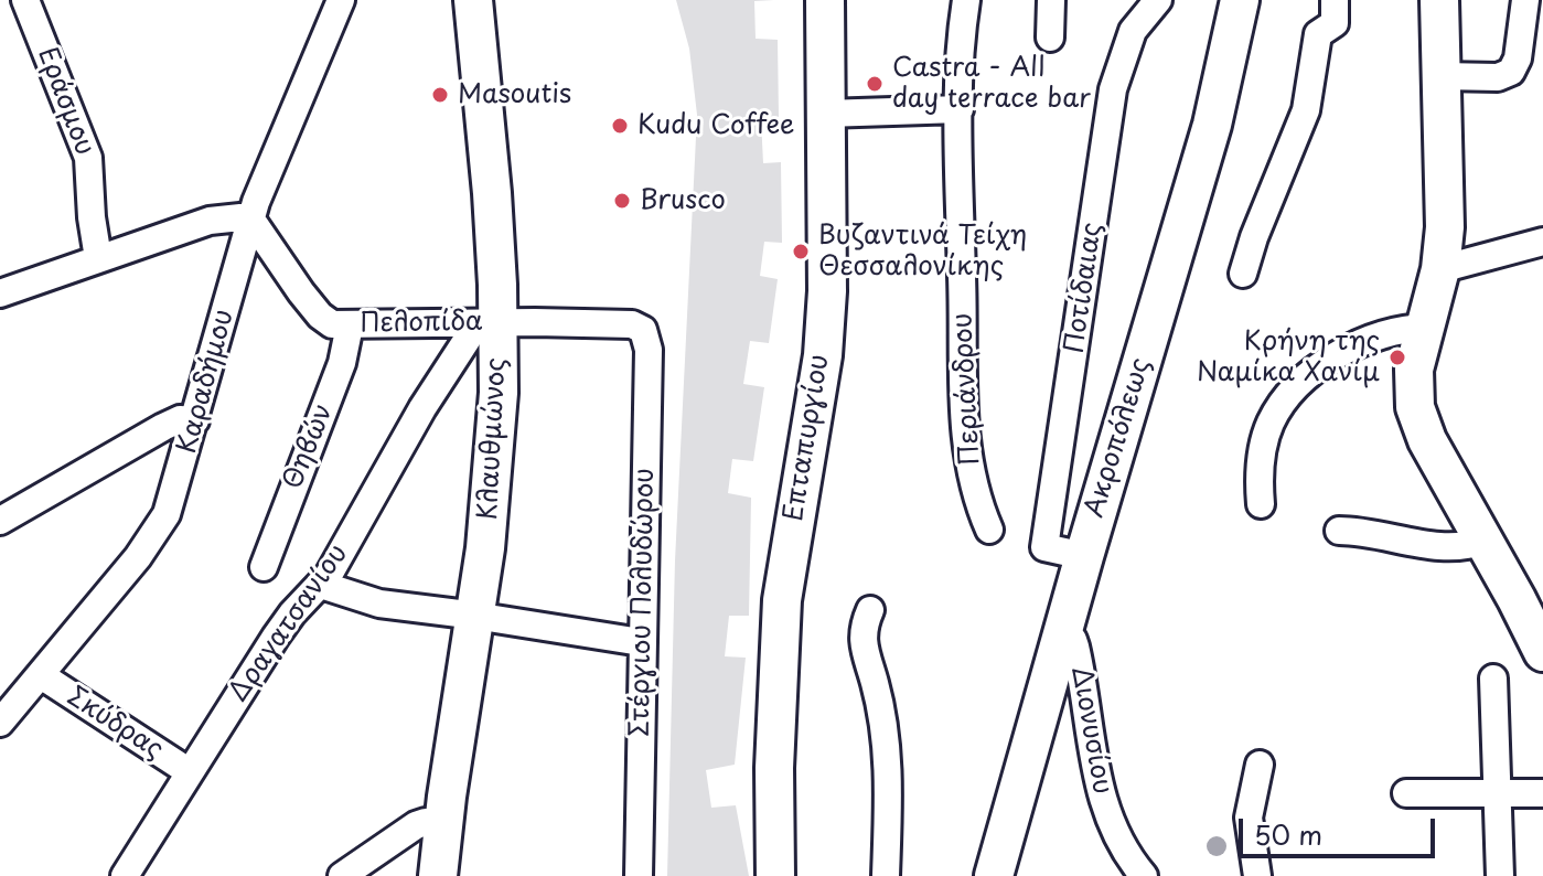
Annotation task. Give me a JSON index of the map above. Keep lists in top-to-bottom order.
{
  "streets": {
    "main road": ["Επταπυργίου", "Ακροπόλεως", "Κλαυθμώνος"],
    "street": [
      "Εράσμου",
      "Ποτίδαιας",
      "Πελοπίδα",
      "Καραδήμου",
      "Περιάνδρου",
      "Θηβών",
      "Στέργιου Πολυδώρου",
      "Δραγατσανίου",
      "Σκύδρας",
      "Διονυσίου"
    ]
  },
  "crossings": [
    ["Ποτίδαιας", "Ακροπόλεως"],
    ["Πελοπίδα", "Καραδήμου"],
    ["Πελοπίδα", "Κλαυθμώνος"],
    ["Πελοπίδα", "Θηβών"],
    ["Πελοπίδα", "Στέργιου Πολυδώρου"],
    ["Πελοπίδα", "Δραγατσανίου"],
    ["Καραδήμου", "Σκύδρας"],
    ["Ακροπόλεως", "Διονυσίου"],
    ["Κλαυθμώνος", "Δραγατσανίου"],
    ["Δραγατσανίου", "Σκύδρας"]
  ],
  "places": [
    "Castra - All day terrace bar",
    "Masoutis",
    "Kudu Coffee",
    "Brusco",
    "Βυζαντινά Τείχη Θεσσαλονίκης",
    "Κρήνη της Ναμίκα Χανίμ"
  ],
  "scale_bar": "50 m"
}
